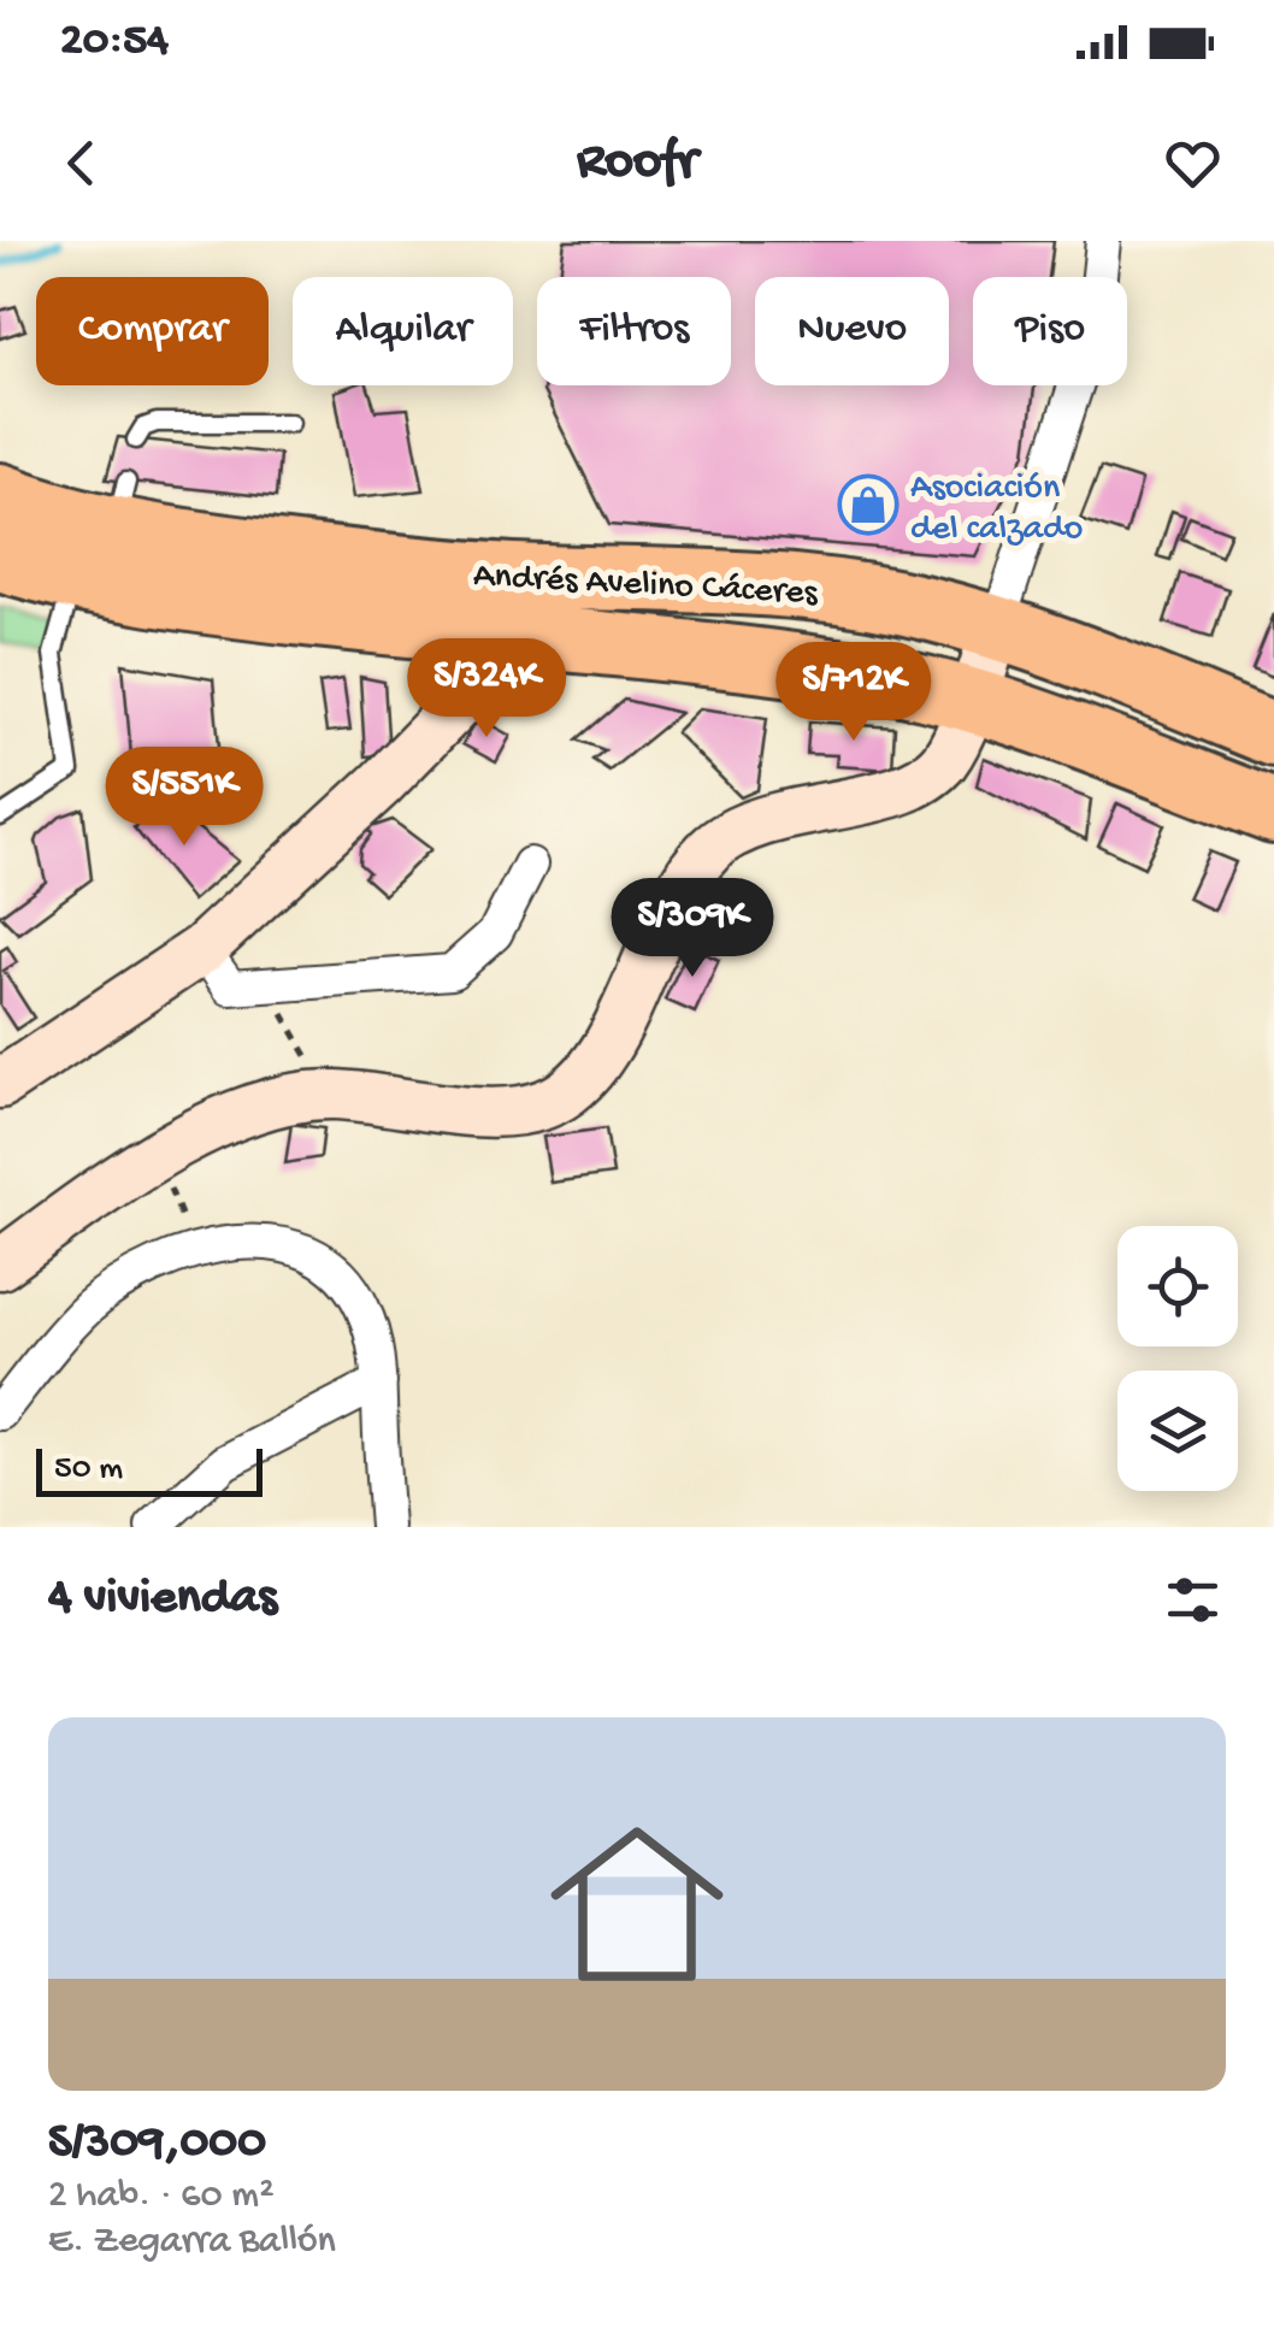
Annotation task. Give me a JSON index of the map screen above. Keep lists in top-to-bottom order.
{
  "streets": {
    "highway": ["Andrés Avelino Cáceres"]
  },
  "places": {
    "shop": ["Asociación del calzado"]
  },
  "scale_bar": "50 m",
  "page": {
    "status": "20:54",
    "header": "Roofr",
    "chip": [
      "Comprar",
      "Alquilar",
      "Filtros",
      "Nuevo",
      "Piso"
    ],
    "price": [
      "S/324K",
      "S/712K",
      "S/551K",
      "S/309K"
    ],
    "scale": "50 m",
    "heading": "4 viviendas",
    "list": [
      {
        "name": "S/309,000",
        "note": "2 hab. · 60 m² · E. Zegarra Ballón"
      }
    ]
  }
}
